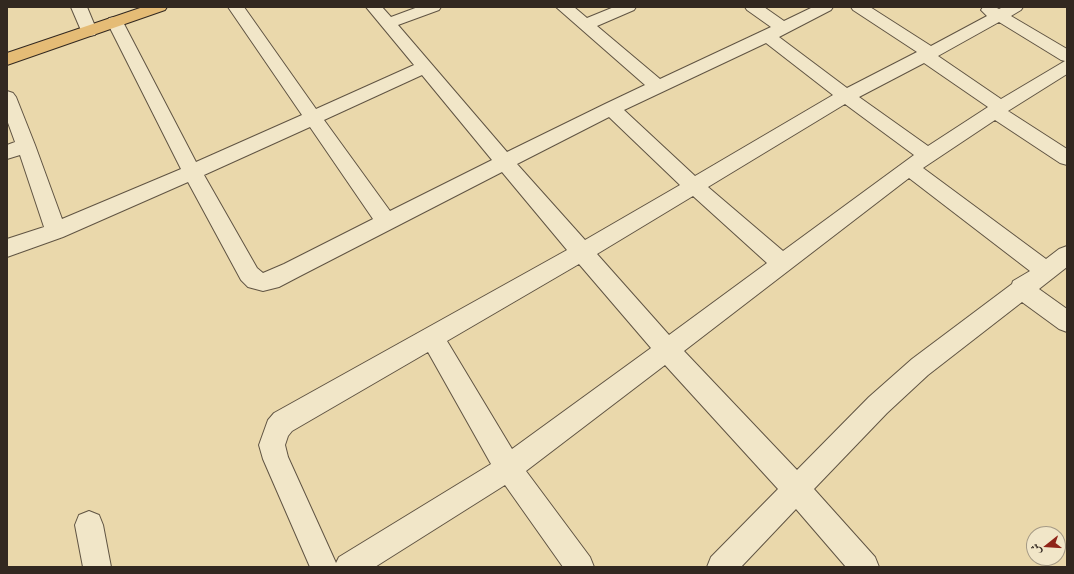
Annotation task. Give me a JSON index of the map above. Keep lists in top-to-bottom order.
{
  "north": "left"
}
